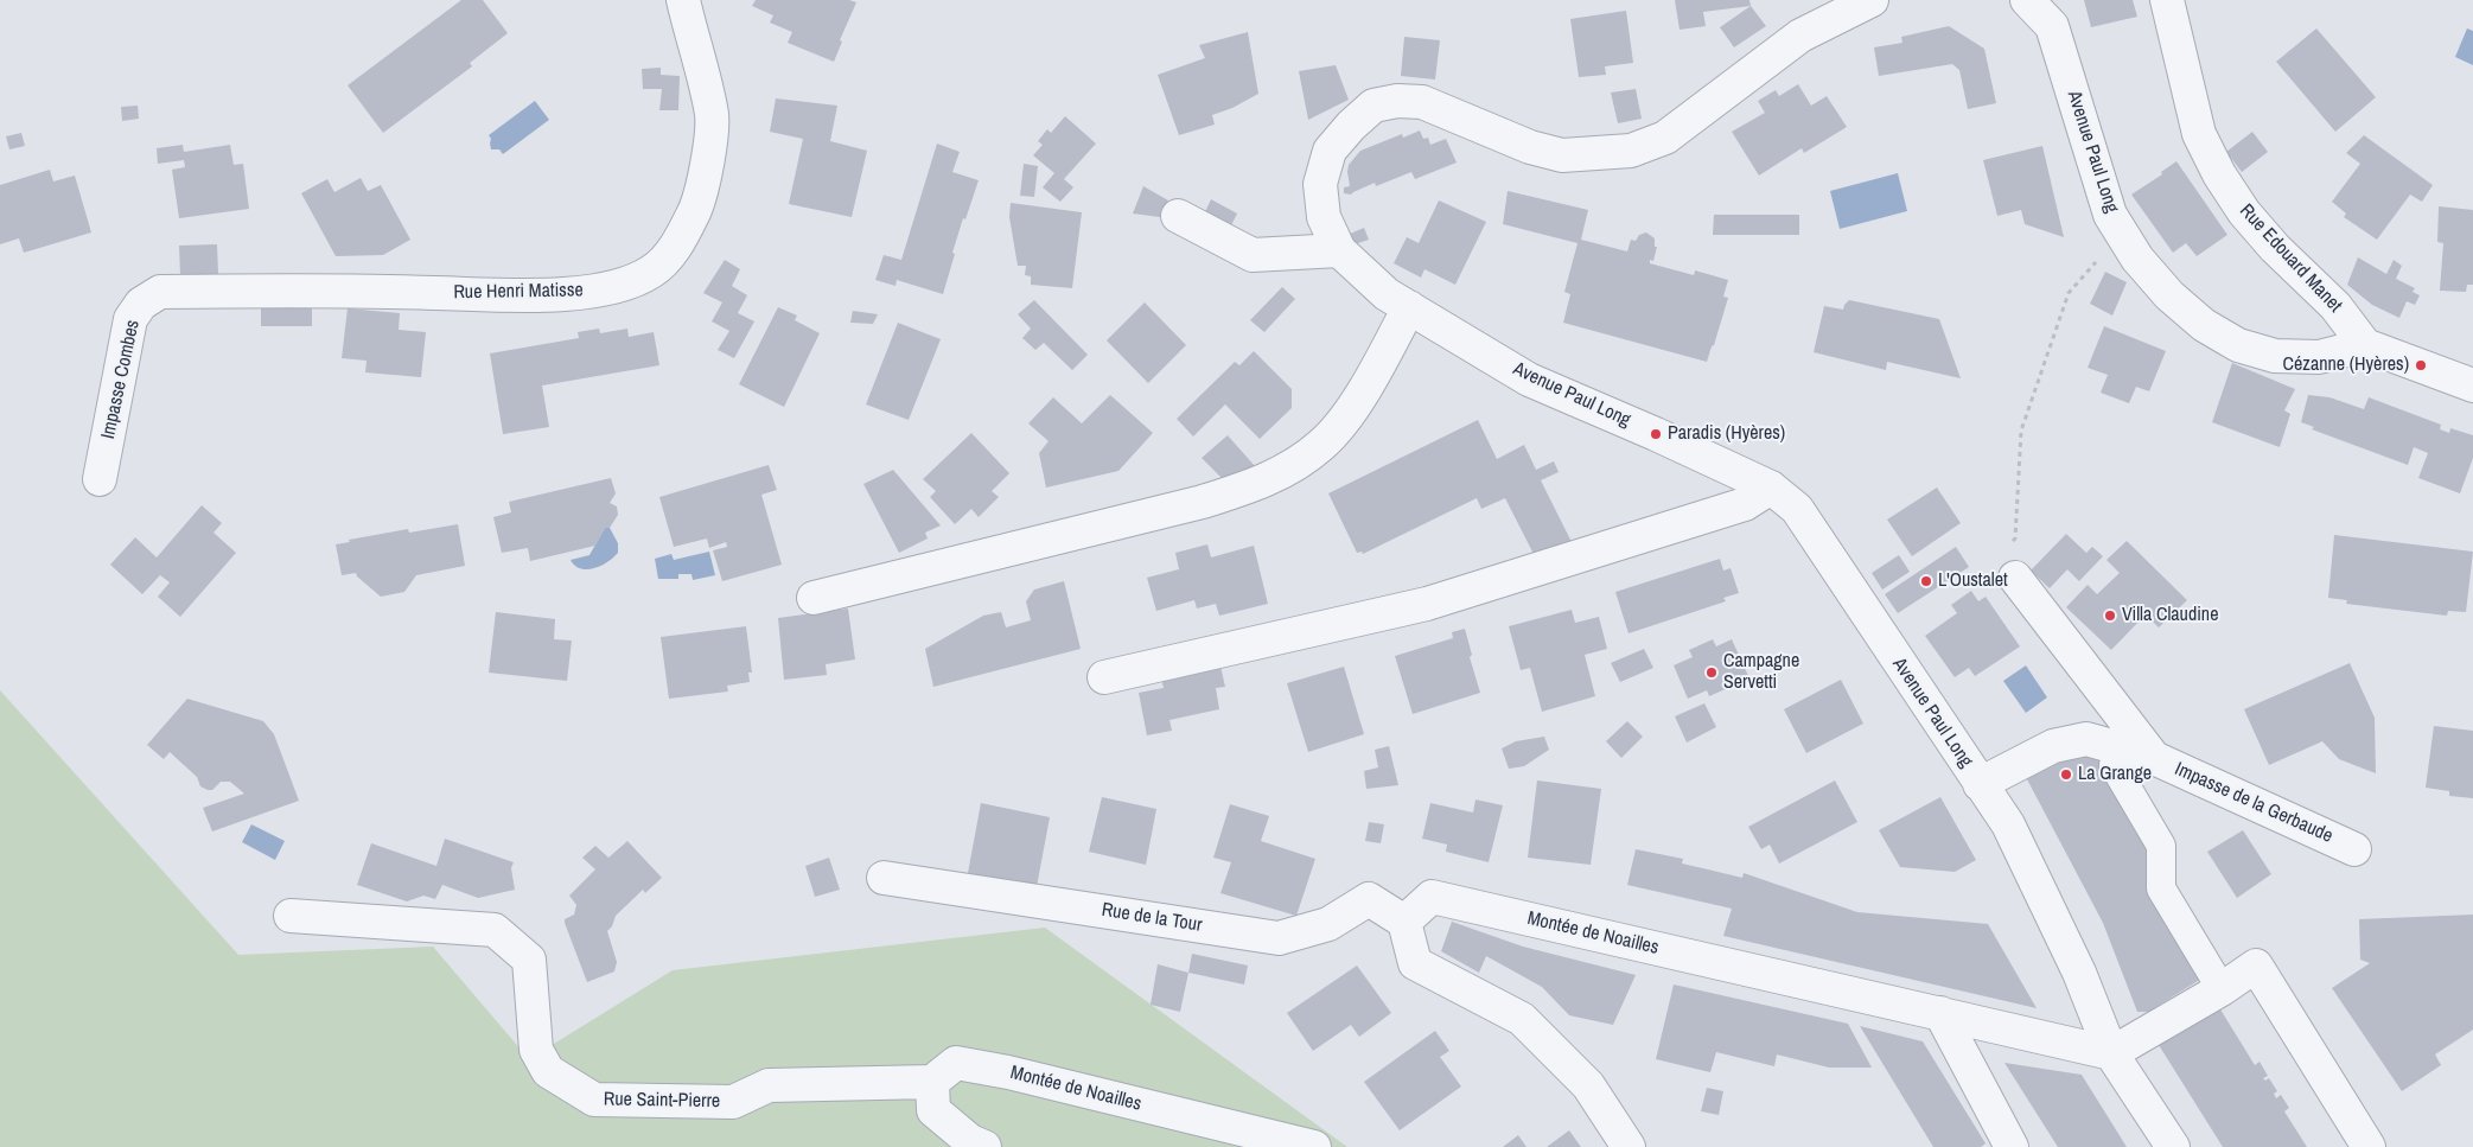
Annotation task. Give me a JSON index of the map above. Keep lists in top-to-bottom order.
{
  "streets": {
    "street": [
      "Avenue Paul Long",
      "Rue Edouard Manet",
      "Rue Henri Matisse",
      "Impasse Combes",
      "Impasse de la Gerbaude",
      "Rue de la Tour",
      "Montée de Noailles",
      "Rue Saint-Pierre"
    ]
  },
  "crossings": [
    ["Avenue Paul Long", "Rue Edouard Manet"],
    ["Avenue Paul Long", "Impasse de la Gerbaude"],
    ["Avenue Paul Long", "Montée de Noailles"],
    ["Rue Henri Matisse", "Impasse Combes"],
    ["Rue de la Tour", "Montée de Noailles"],
    ["Montée de Noailles", "Rue Saint-Pierre"]
  ],
  "places": [
    "Cézanne (Hyères)",
    "Paradis (Hyères)",
    "L'Oustalet",
    "Villa Claudine",
    "Campagne Servetti",
    "La Grange"
  ]
}
